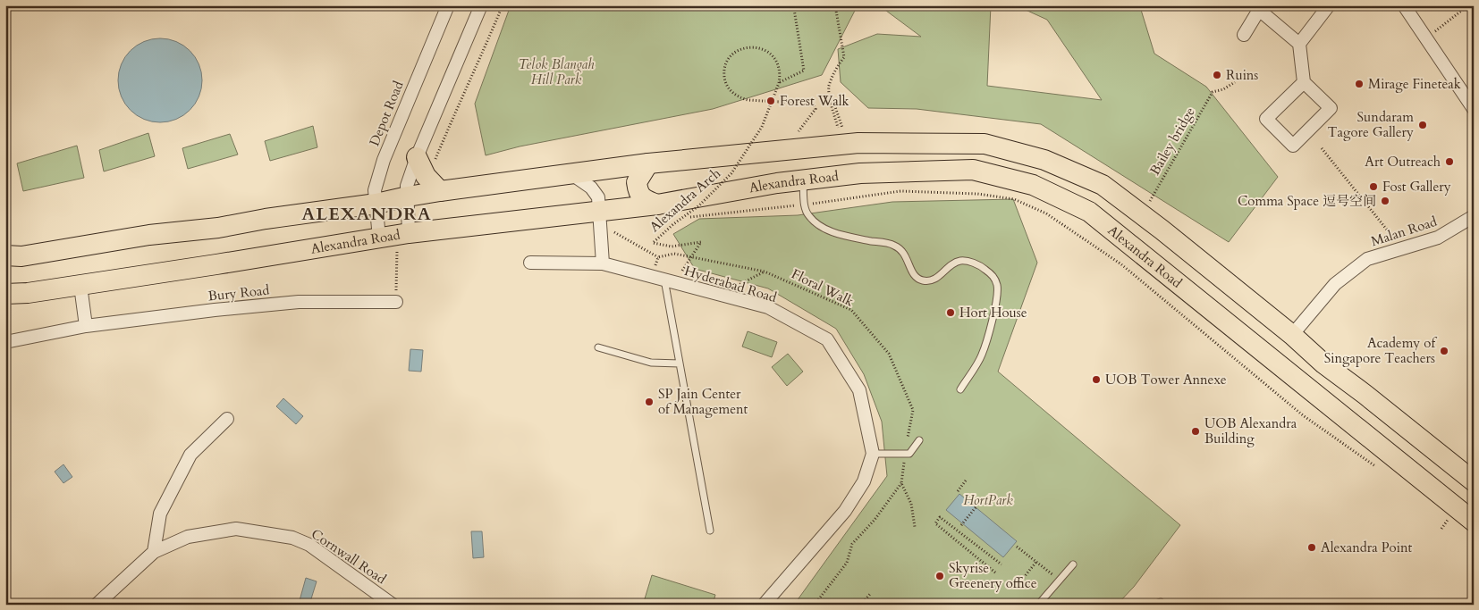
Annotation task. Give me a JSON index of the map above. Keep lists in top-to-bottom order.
{
  "streets": {
    "main road": ["Alexandra Road"],
    "street": [
      "Depot Road",
      "Malan Road",
      "Hyderabad Road",
      "Bury Road",
      "Cornwall Road"
    ],
    "path": ["Bailey bridge", "Alexandra Arch", "Floral Walk"]
  },
  "crossings": [
    ["Depot Road", "Alexandra Road"]
  ],
  "districts": ["ALEXANDRA"],
  "parks": ["Telok Blangah Hill Park", "HortPark"],
  "places": [
    "Ruins",
    "Mirage Fineteak",
    "Forest Walk",
    "Sundaram Tagore Gallery",
    "Art Outreach",
    "Fost Gallery",
    "Comma Space 逗号空间",
    "Hort House",
    "Academy of Singapore Teachers",
    "UOB Tower Annexe",
    "SP Jain Center of Management",
    "UOB Alexandra Building",
    "Alexandra Point",
    "Skyrise Greenery office"
  ]
}
